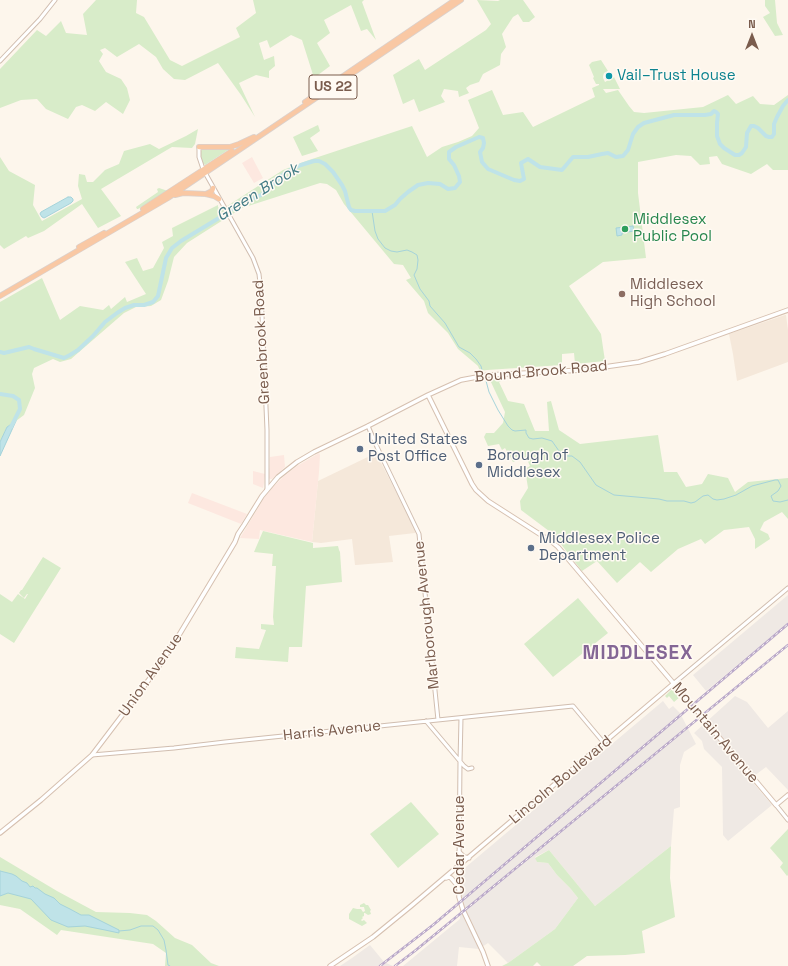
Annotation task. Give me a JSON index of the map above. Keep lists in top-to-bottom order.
{
  "streets": {
    "highway": ["US 22"],
    "main road": [
      "Bound Brook Road",
      "Union Avenue",
      "Mountain Avenue",
      "Lincoln Boulevard",
      "Cedar Avenue"
    ],
    "street": ["Greenbrook Road", "Marlborough Avenue", "Harris Avenue"]
  },
  "crossings": [
    ["US 22", "Greenbrook Road"],
    ["Greenbrook Road", "Bound Brook Road"],
    ["Greenbrook Road", "Union Avenue"],
    ["Bound Brook Road", "Marlborough Avenue"],
    ["Bound Brook Road", "Union Avenue"],
    ["Bound Brook Road", "Mountain Avenue"],
    ["Marlborough Avenue", "Harris Avenue"],
    ["Union Avenue", "Harris Avenue"],
    ["Harris Avenue", "Lincoln Boulevard"],
    ["Harris Avenue", "Cedar Avenue"],
    ["Mountain Avenue", "Lincoln Boulevard"],
    ["Lincoln Boulevard", "Cedar Avenue"]
  ],
  "districts": ["MIDDLESEX"],
  "water": ["Green Brook"],
  "places": [
    "Vail–Trust House",
    "Middlesex Public Pool",
    "Middlesex High School",
    "United States Post Office",
    "Borough of Middlesex",
    "Middlesex Police Department"
  ],
  "north": "top"
}
